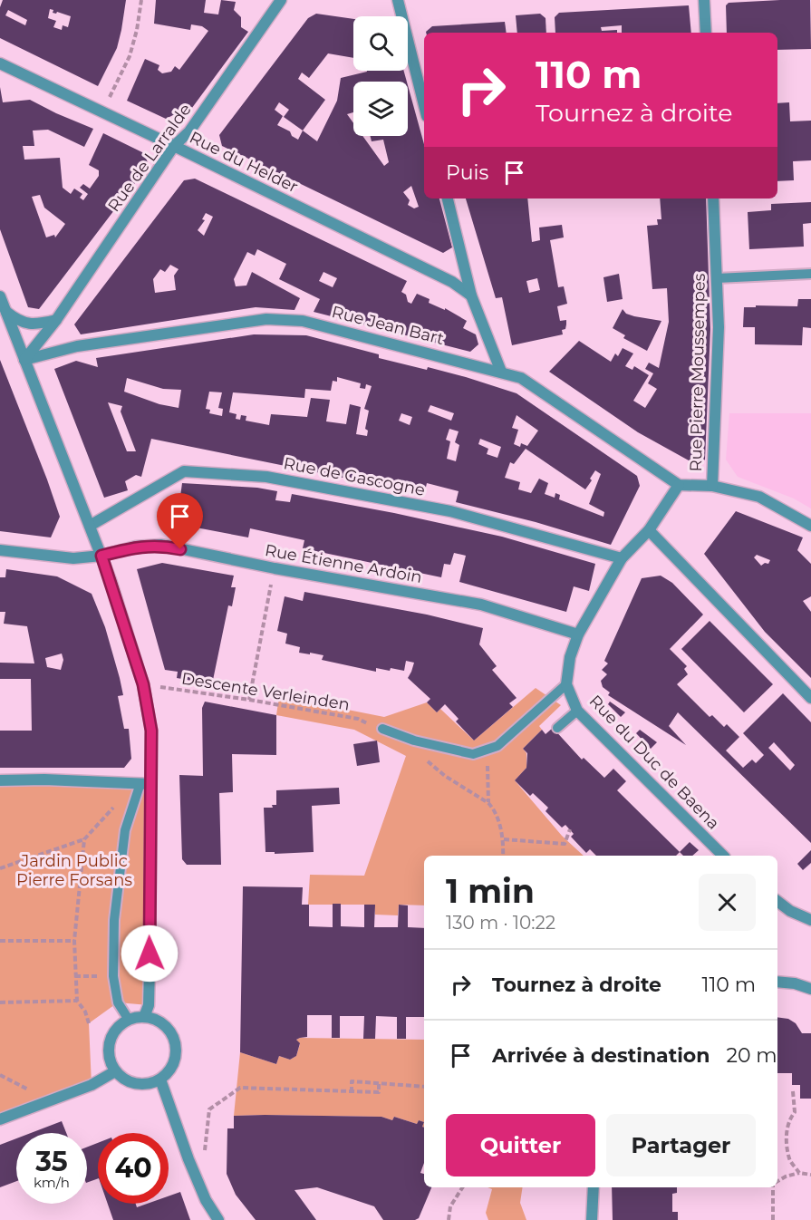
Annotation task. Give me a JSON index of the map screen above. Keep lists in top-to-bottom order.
{
  "streets": {
    "street": [
      "Rue de Larralde",
      "Rue du Helder",
      "Rue Jean Bart",
      "Rue Pierre Moussempes",
      "Rue de Gascogne",
      "Rue Étienne Ardoin",
      "Rue du Duc de Baena"
    ],
    "path": ["Descente Verleinden"]
  },
  "crossings": [
    ["Rue de Larralde", "Rue du Helder"],
    ["Rue de Larralde", "Rue Jean Bart"]
  ],
  "parks": ["Jardin Public Pierre Forsans"],
  "page": {
    "turn": ["110 m", "Tournez à droite"],
    "then": "Puis",
    "heading": ["1 min", "130 m · 10:22"],
    "list": [
      {
        "name": "Tournez à droite",
        "value": "110 m"
      },
      {
        "name": "Arrivée à destination",
        "value": "20 m"
      }
    ],
    "buttons": ["Quitter", "Partager"],
    "speed": "35 km/h",
    "limit": "40"
  }
}
